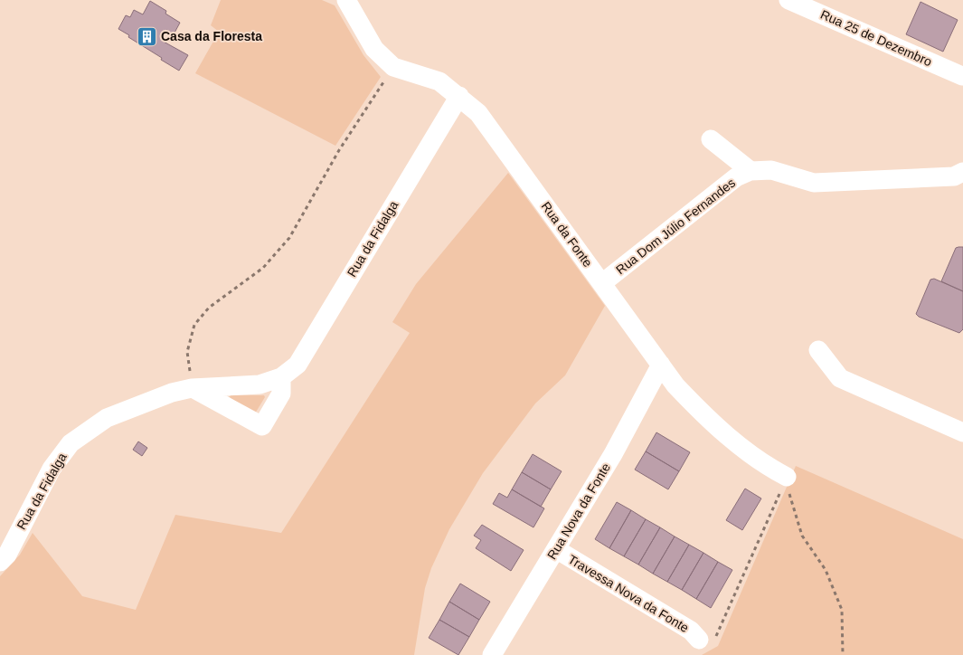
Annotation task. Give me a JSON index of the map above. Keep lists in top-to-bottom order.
{
  "streets": {
    "street": [
      "Rua 25 de Dezembro",
      "Rua Dom Júlio Fernandes",
      "Rua da Fonte",
      "Rua da Fidalga",
      "Rua Nova da Fonte",
      "Travessa Nova da Fonte"
    ]
  },
  "crossings": [
    ["Rua Dom Júlio Fernandes", "Rua da Fonte"],
    ["Rua da Fonte", "Rua da Fidalga"],
    ["Rua da Fonte", "Rua Nova da Fonte"],
    ["Rua Nova da Fonte", "Travessa Nova da Fonte"]
  ],
  "places": {
    "building": ["Casa da Floresta"]
  }
}
